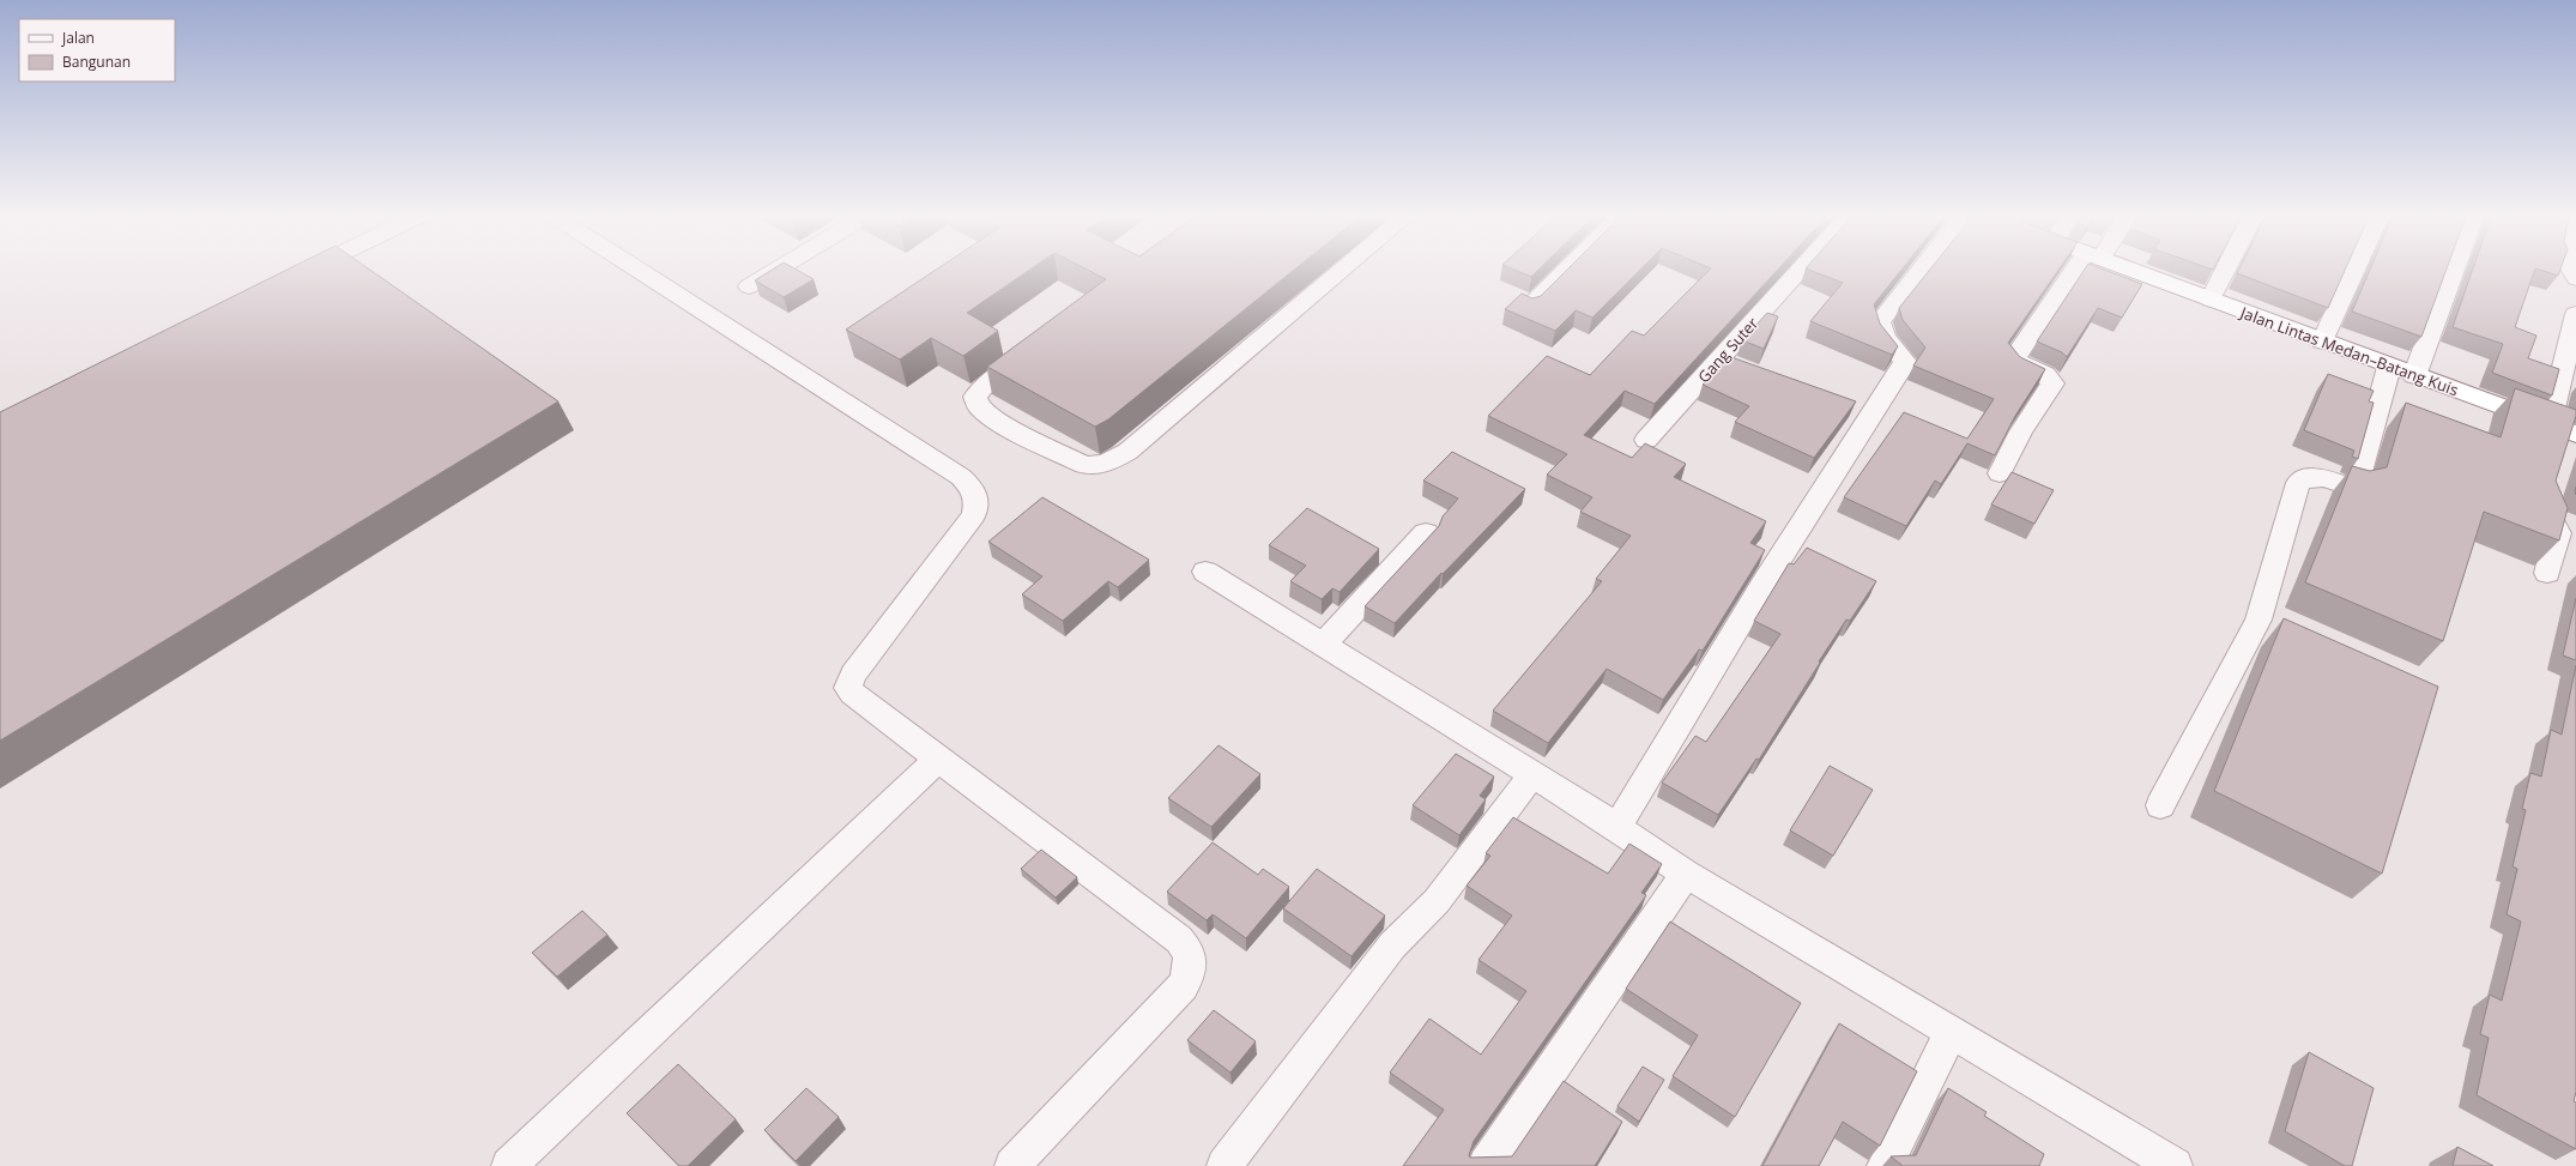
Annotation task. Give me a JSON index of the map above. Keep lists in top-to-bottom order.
{
  "streets": {
    "highway": ["Jalan Lintas Medan–Batang Kuis"],
    "street": ["Gang Suter"]
  },
  "legend": ["Jalan", "Bangunan"]
}
